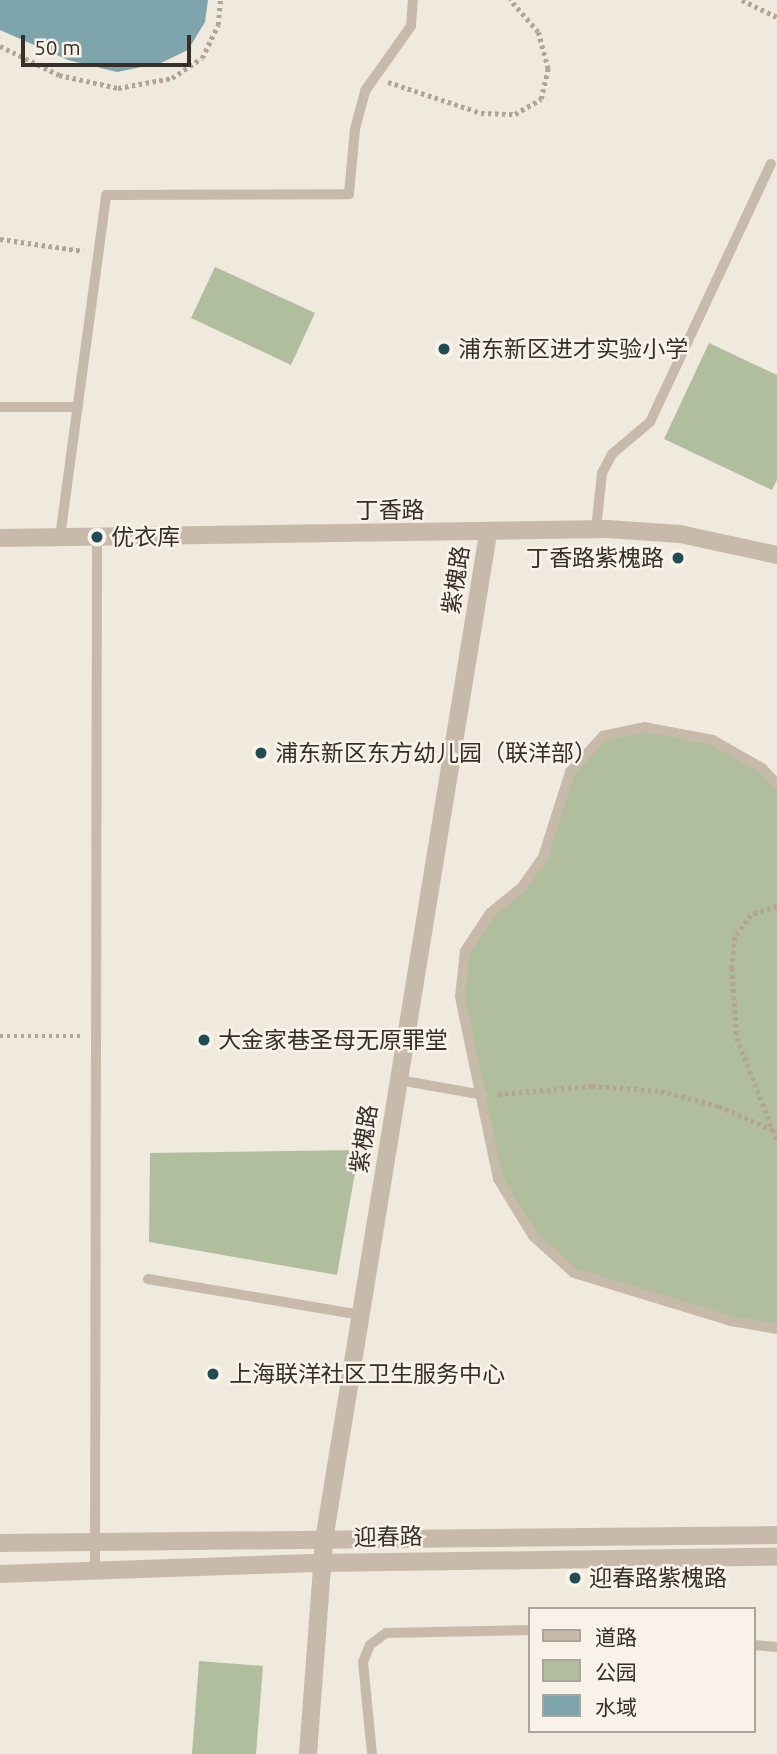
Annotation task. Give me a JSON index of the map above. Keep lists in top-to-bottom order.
{
  "streets": {
    "street": ["丁香路", "紫槐路", "迎春路"]
  },
  "crossings": [
    ["丁香路", "紫槐路"],
    ["紫槐路", "迎春路"]
  ],
  "places": [
    "浦东新区进才实验小学",
    "优衣库",
    "丁香路紫槐路",
    "浦东新区东方幼儿园（联洋部）",
    "大金家巷圣母无原罪堂",
    "上海联洋社区卫生服务中心",
    "迎春路紫槐路"
  ],
  "legend": ["道路", "公园", "水域"],
  "scale_bar": "50 m"
}
